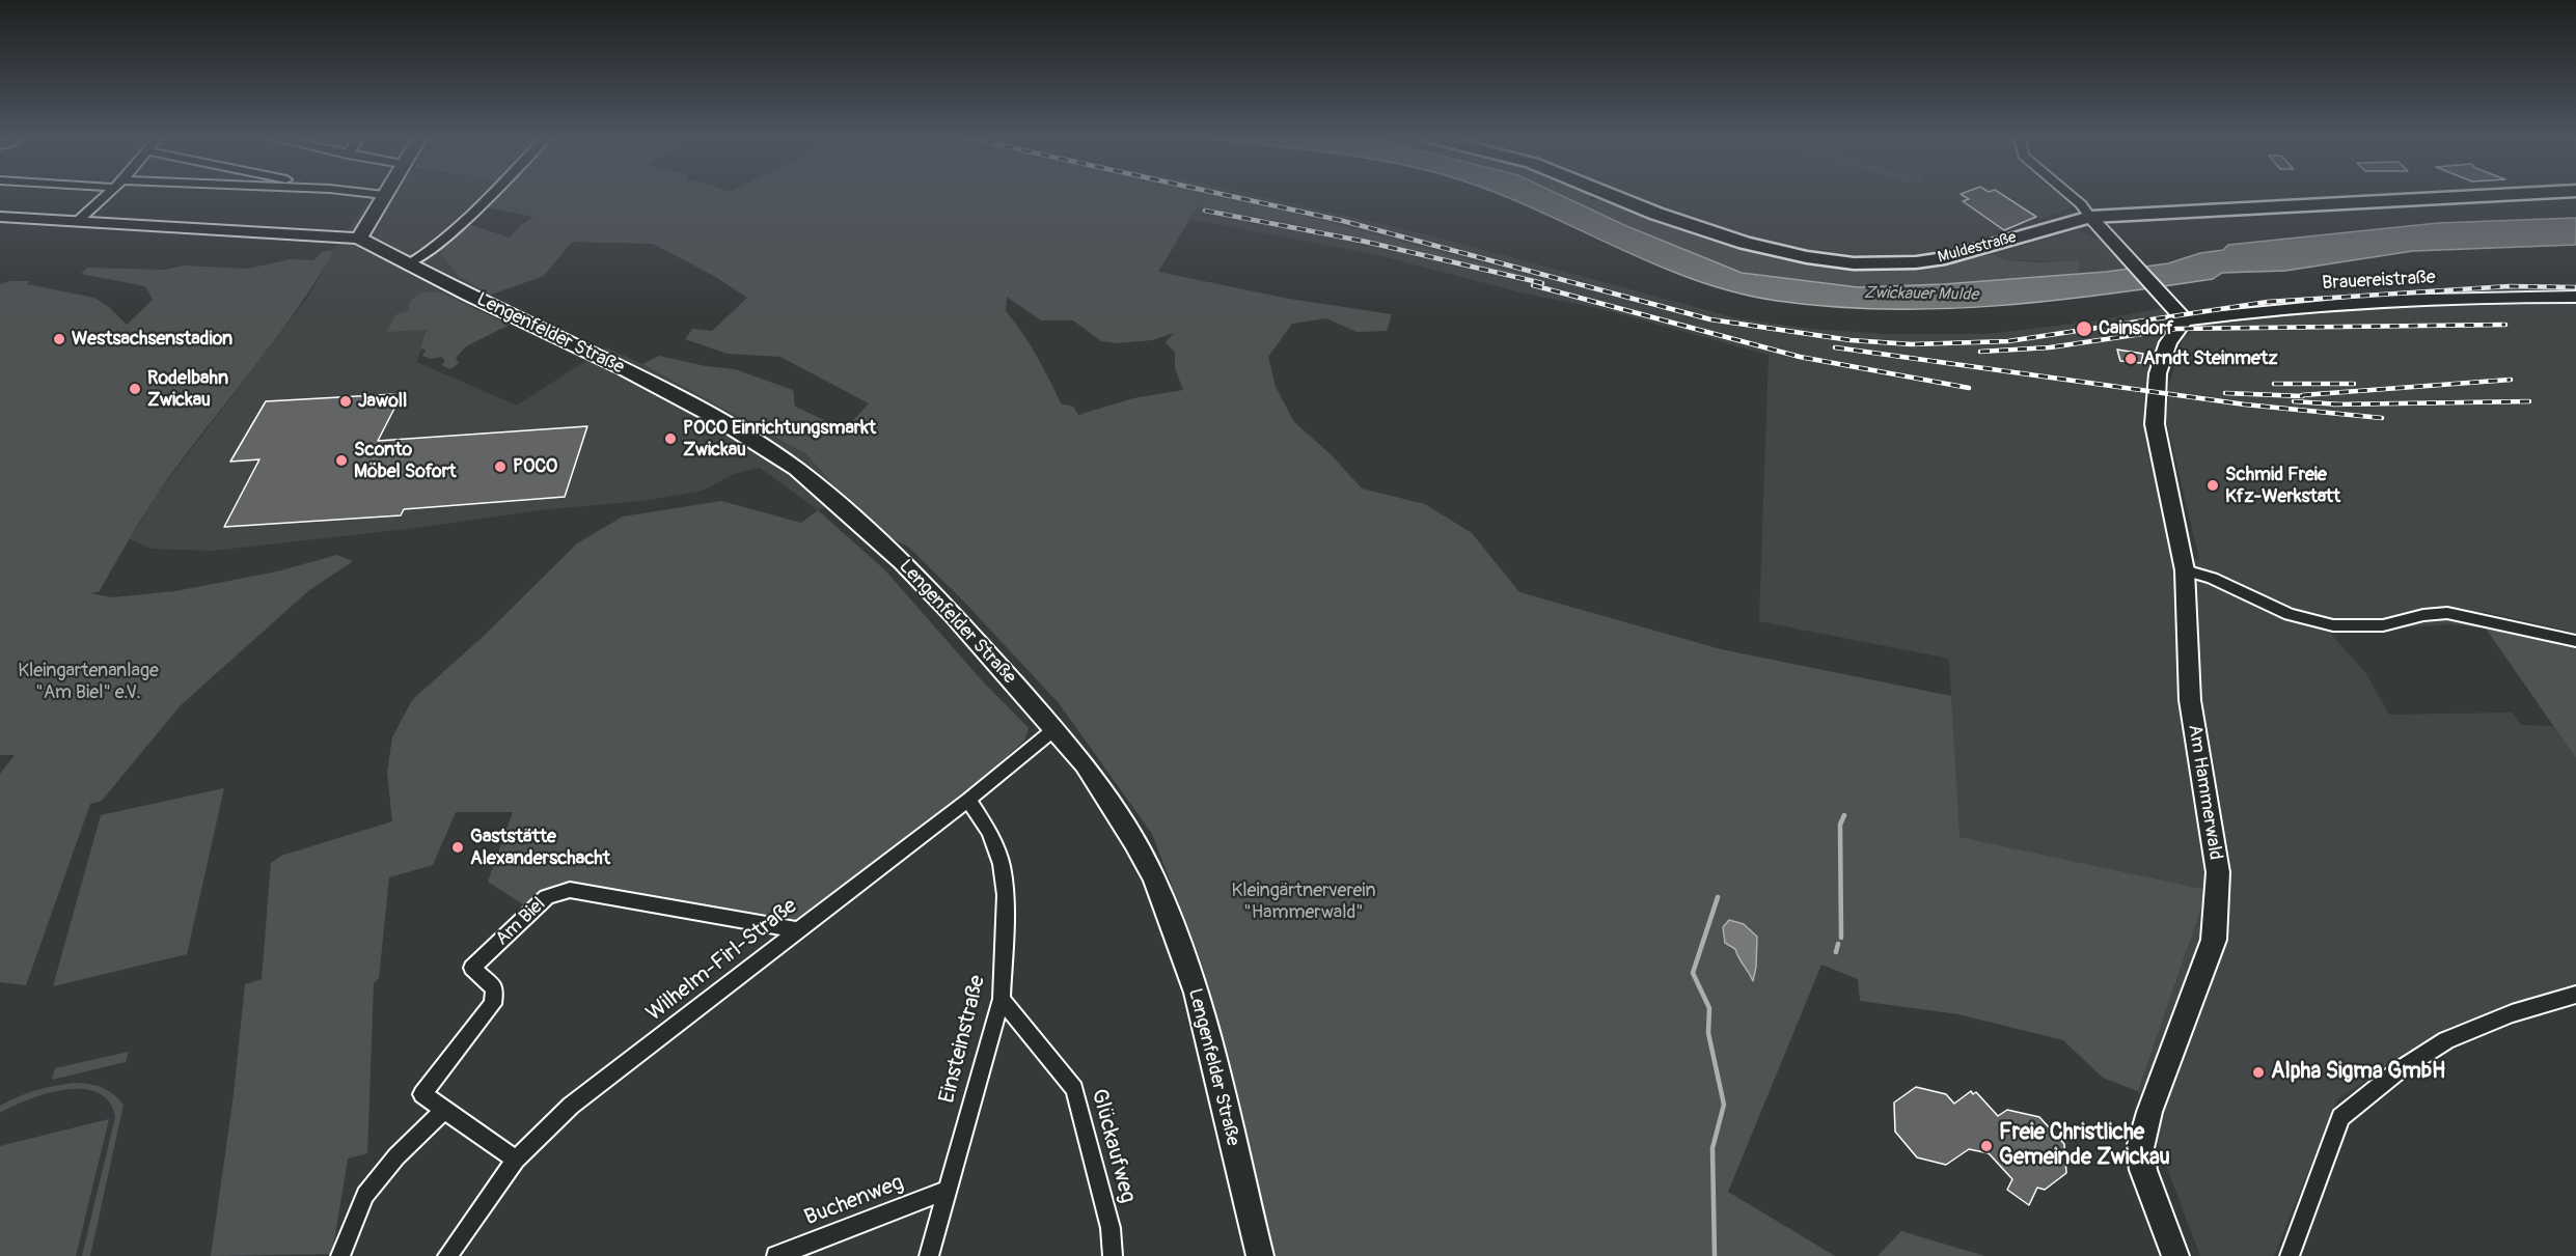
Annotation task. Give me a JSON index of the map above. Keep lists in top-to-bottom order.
{
  "streets": {
    "main road": [
      "Muldestraße",
      "Brauereistraße",
      "Lengenfelder Straße",
      "Am Hammerwald"
    ],
    "street": [
      "Am Biel",
      "Wilhelm-Firl-Straße",
      "Einsteinstraße",
      "Glückaufweg",
      "Buchenweg"
    ]
  },
  "crossings": [
    ["Brauereistraße", "Am Hammerwald"],
    ["Lengenfelder Straße", "Wilhelm-Firl-Straße"],
    ["Am Biel", "Wilhelm-Firl-Straße"],
    ["Wilhelm-Firl-Straße", "Einsteinstraße"],
    ["Einsteinstraße", "Glückaufweg"],
    ["Einsteinstraße", "Buchenweg"]
  ],
  "water": ["Zwickauer Mulde"],
  "parks": ["Kleingartenanlage \"Am Biel\" e.V.", "Kleingärtnerverein \"Hammerwald\""],
  "places": [
    "Cainsdorf",
    "Westsachsenstadion",
    "Arndt Steinmetz",
    "Rodelbahn Zwickau",
    "Jawoll",
    "POCO Einrichtungsmarkt Zwickau",
    "Sconto Möbel Sofort",
    "POCO",
    "Schmid Freie Kfz-Werkstatt",
    "Gaststätte Alexanderschacht",
    "Alpha Sigma GmbH",
    "Freie Christliche Gemeinde Zwickau"
  ]
}
